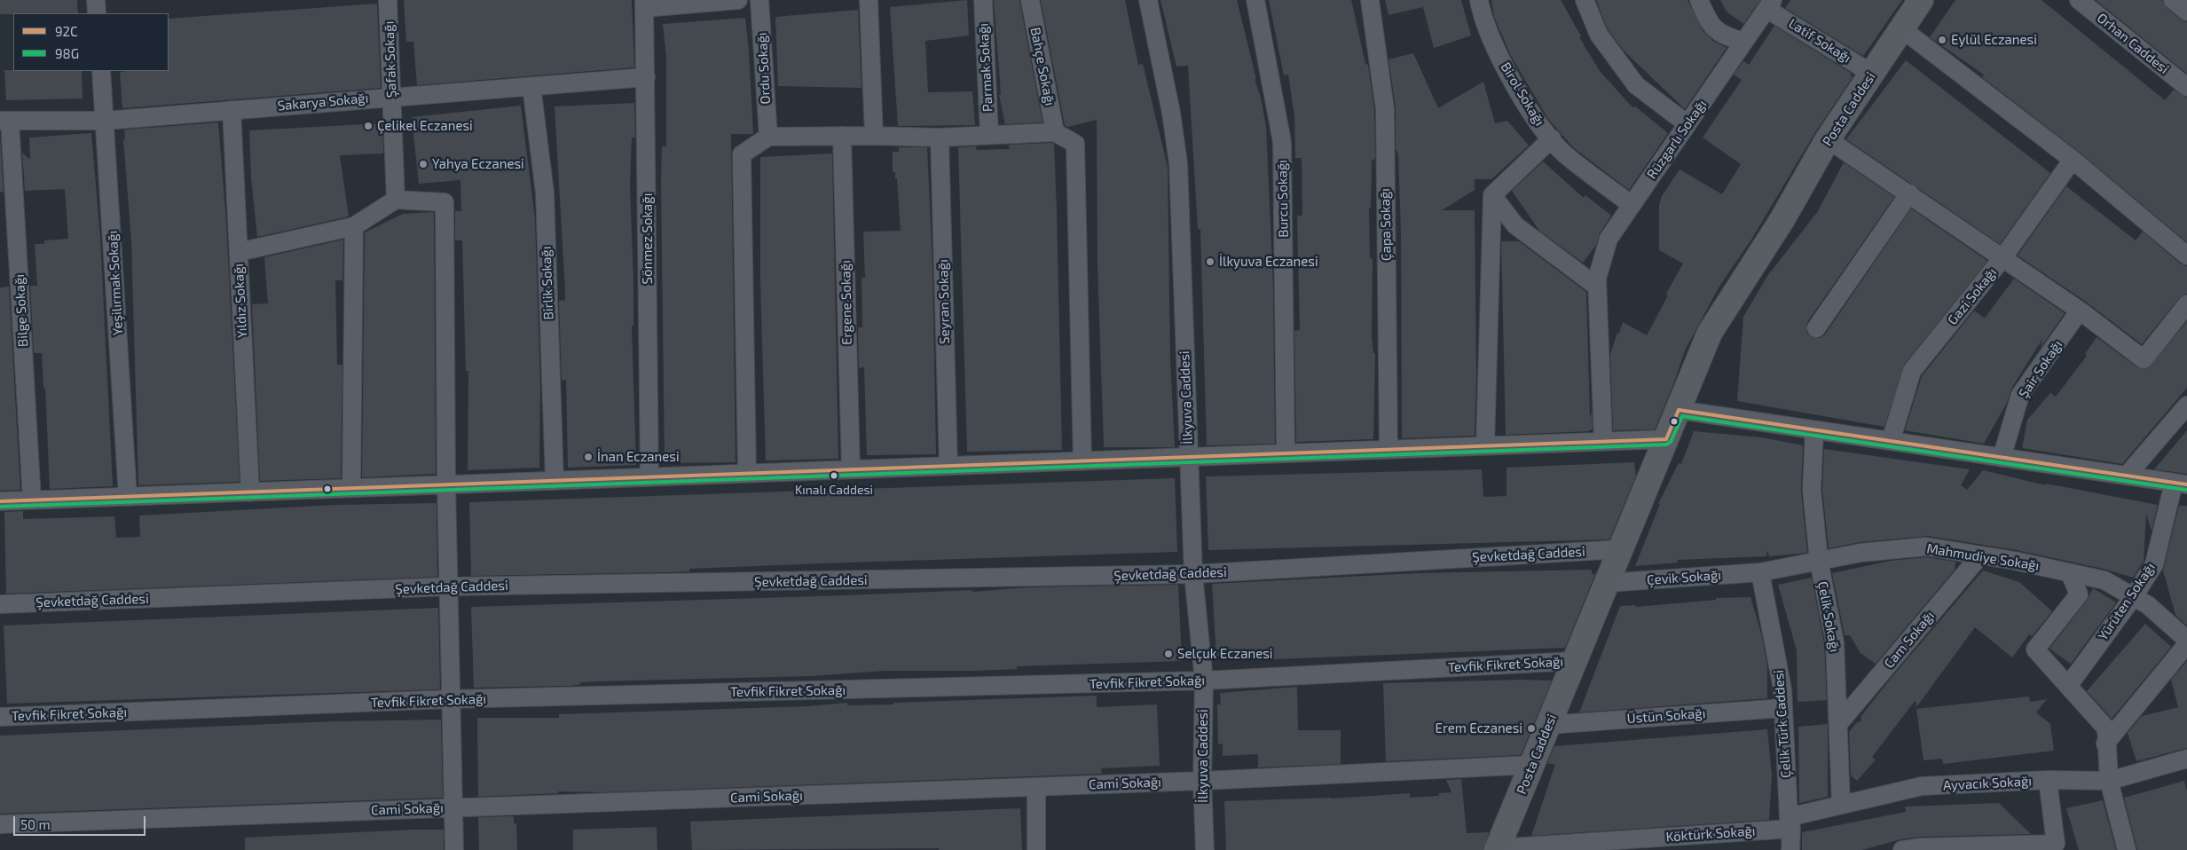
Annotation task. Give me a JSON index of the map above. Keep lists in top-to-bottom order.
{
  "streets": {
    "main road": ["Posta Caddesi"],
    "street": [
      "Latif Sokağı",
      "Orhan Caddesi",
      "Şafak Sokağı",
      "Bahçe Sokağı",
      "Parmak Sokağı",
      "Ordu Sokağı",
      "Birol Sokağı",
      "Sakarya Sokağı",
      "Rüzgarlı Sokağı",
      "Burcu Sokağı",
      "Çapa Sokağı",
      "Sönmez Sokağı",
      "Yeşilırmak Sokağı",
      "Birlik Sokağı",
      "Gazi Sokağı",
      "Yıldız Sokağı",
      "Seyran Sokağı",
      "Ergene Sokağı",
      "Bilge Sokağı",
      "Şair Sokağı",
      "İlkyuva Caddesi",
      "Şevketdağ Caddesi",
      "Mahmudiye Sokağı",
      "Çevik Sokağı",
      "Yürüten Sokağı",
      "Çelik Sokağı",
      "Cam Sokağı",
      "Tevfik Fikret Sokağı",
      "Üstün Sokağı",
      "Çelik Türk Caddesi",
      "Cami Sokağı",
      "Ayvacık Sokağı",
      "Köktürk Sokağı"
    ]
  },
  "crossings": [
    ["Latif Sokağı", "Posta Caddesi"],
    ["Latif Sokağı", "Rüzgarlı Sokağı"],
    ["Şafak Sokağı", "Sakarya Sokağı"],
    ["Birol Sokağı", "Rüzgarlı Sokağı"],
    ["Sakarya Sokağı", "Sönmez Sokağı"],
    ["Sakarya Sokağı", "Yeşilırmak Sokağı"],
    ["Sakarya Sokağı", "Birlik Sokağı"],
    ["Sakarya Sokağı", "Yıldız Sokağı"],
    ["Sakarya Sokağı", "Bilge Sokağı"],
    ["Posta Caddesi", "Şevketdağ Caddesi"],
    ["Posta Caddesi", "Çevik Sokağı"],
    ["Posta Caddesi", "Tevfik Fikret Sokağı"],
    ["Posta Caddesi", "Üstün Sokağı"],
    ["Posta Caddesi", "Cami Sokağı"],
    ["Posta Caddesi", "Köktürk Sokağı"],
    ["İlkyuva Caddesi", "Şevketdağ Caddesi"],
    ["İlkyuva Caddesi", "Tevfik Fikret Sokağı"],
    ["İlkyuva Caddesi", "Cami Sokağı"],
    ["Mahmudiye Sokağı", "Çevik Sokağı"],
    ["Mahmudiye Sokağı", "Yürüten Sokağı"],
    ["Mahmudiye Sokağı", "Çelik Sokağı"],
    ["Mahmudiye Sokağı", "Cam Sokağı"],
    ["Mahmudiye Sokağı", "Çelik Türk Caddesi"],
    ["Çevik Sokağı", "Çelik Türk Caddesi"],
    ["Çelik Sokağı", "Cam Sokağı"],
    ["Çelik Sokağı", "Ayvacık Sokağı"],
    ["Üstün Sokağı", "Çelik Türk Caddesi"],
    ["Çelik Türk Caddesi", "Ayvacık Sokağı"],
    ["Çelik Türk Caddesi", "Köktürk Sokağı"],
    ["Ayvacık Sokağı", "Köktürk Sokağı"]
  ],
  "places": [
    "Eylül Eczanesi",
    "Çelikel Eczanesi",
    "Yahya Eczanesi",
    "İlkyuva Eczanesi",
    "İnan Eczanesi",
    "Kınalı Caddesi",
    "Selçuk Eczanesi",
    "Erem Eczanesi"
  ],
  "lines": ["transit line 92C", "transit line 98G"],
  "legend": ["92C", "98G"],
  "scale_bar": "50 m"
}
